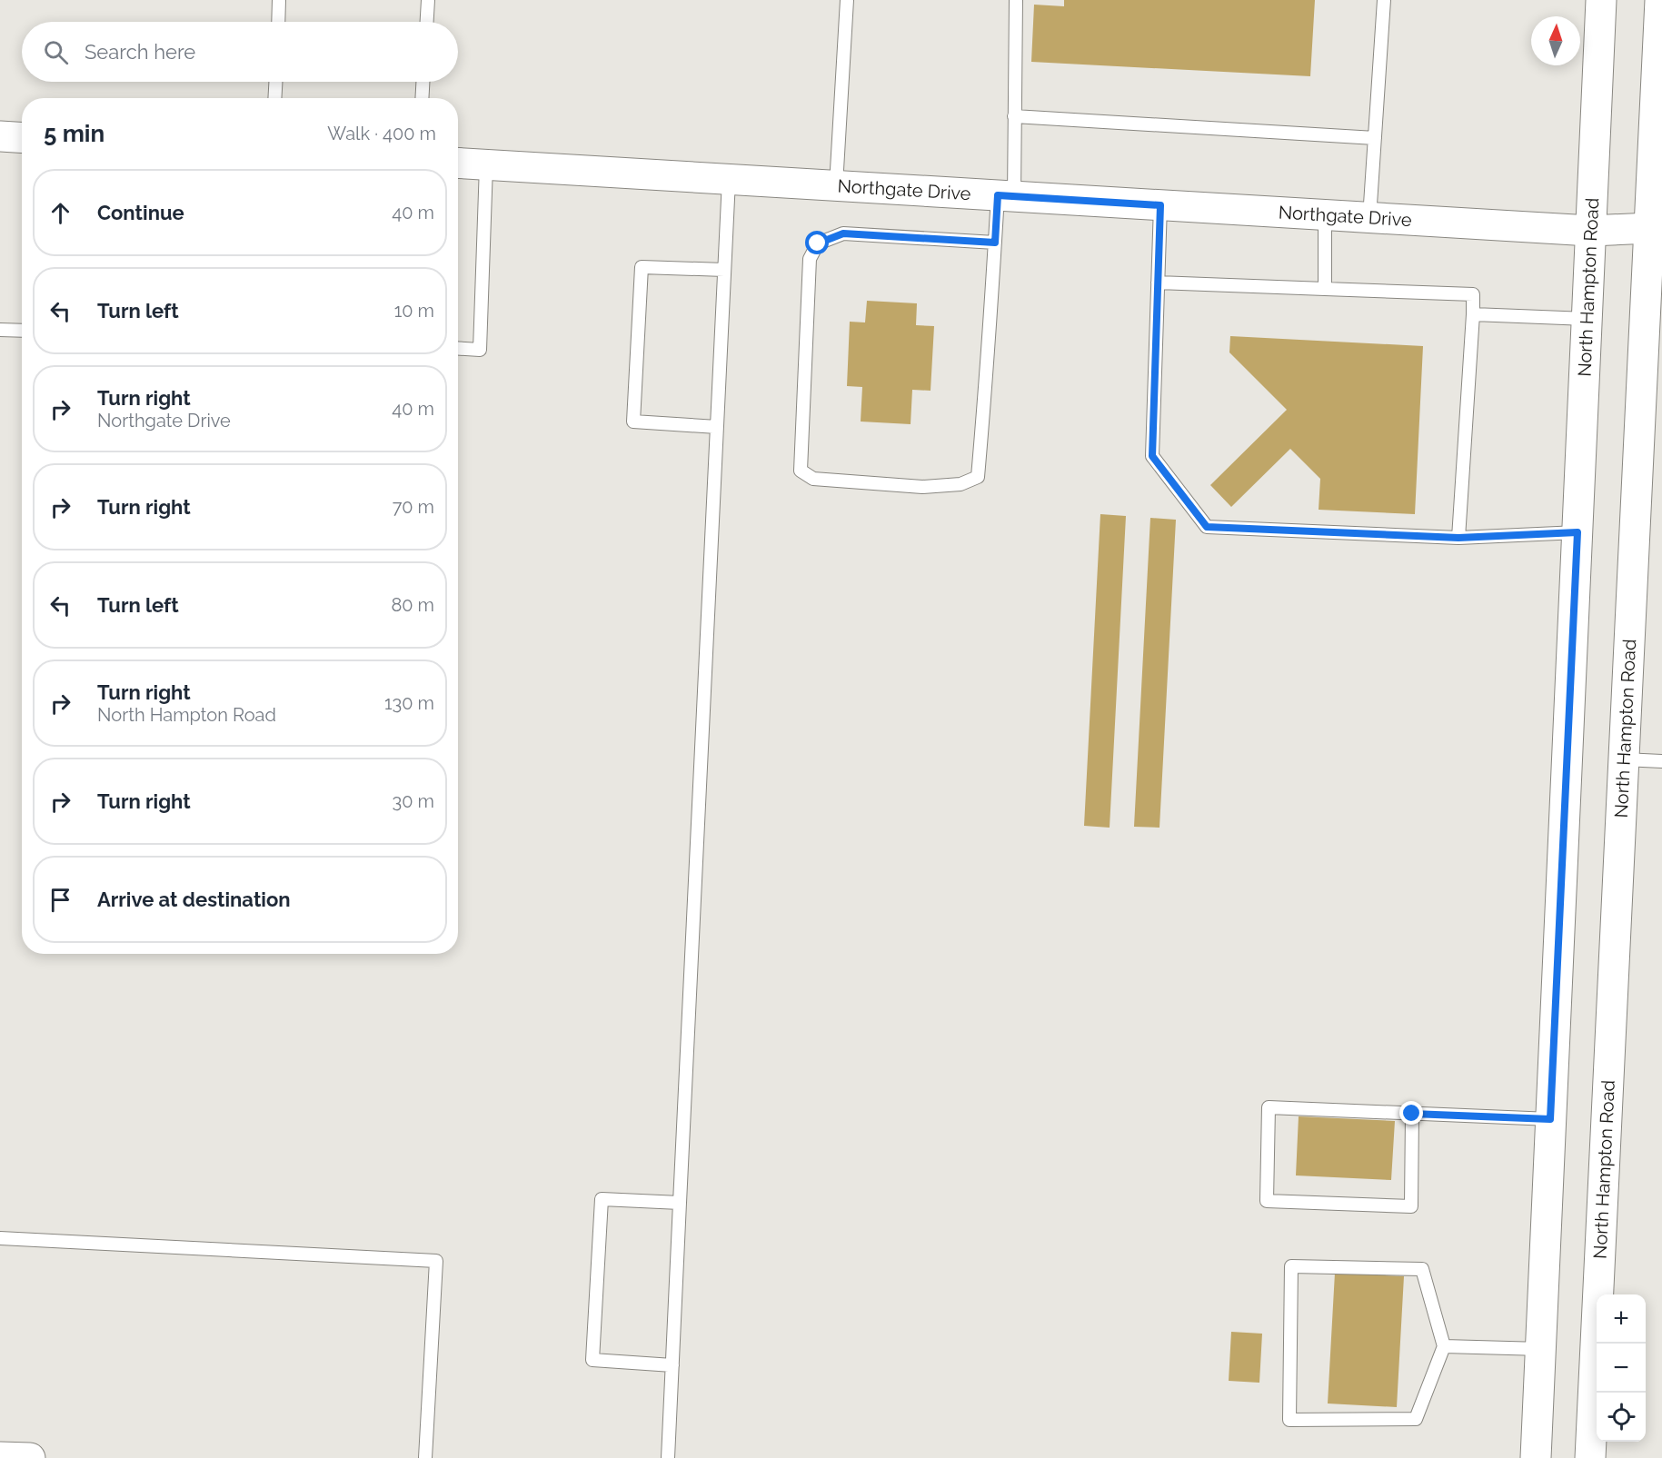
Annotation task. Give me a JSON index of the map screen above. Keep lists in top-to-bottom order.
{
  "streets": {
    "main road": ["Northgate Drive", "North Hampton Road"]
  },
  "crossings": [
    ["Northgate Drive", "North Hampton Road"]
  ],
  "north": "top",
  "page": {
    "search": "Search here",
    "heading": ["5 min", "Walk · 400 m"],
    "list": [
      ["Continue", "40 m"],
      ["Turn left", "10 m"],
      ["Turn right", "Northgate Drive", "40 m"],
      ["Turn right", "70 m"],
      ["Turn left", "80 m"],
      ["Turn right", "North Hampton Road", "130 m"],
      ["Turn right", "30 m"],
      "Arrive at destination"
    ],
    "map_buttons": ["+", "−"]
  }
}
